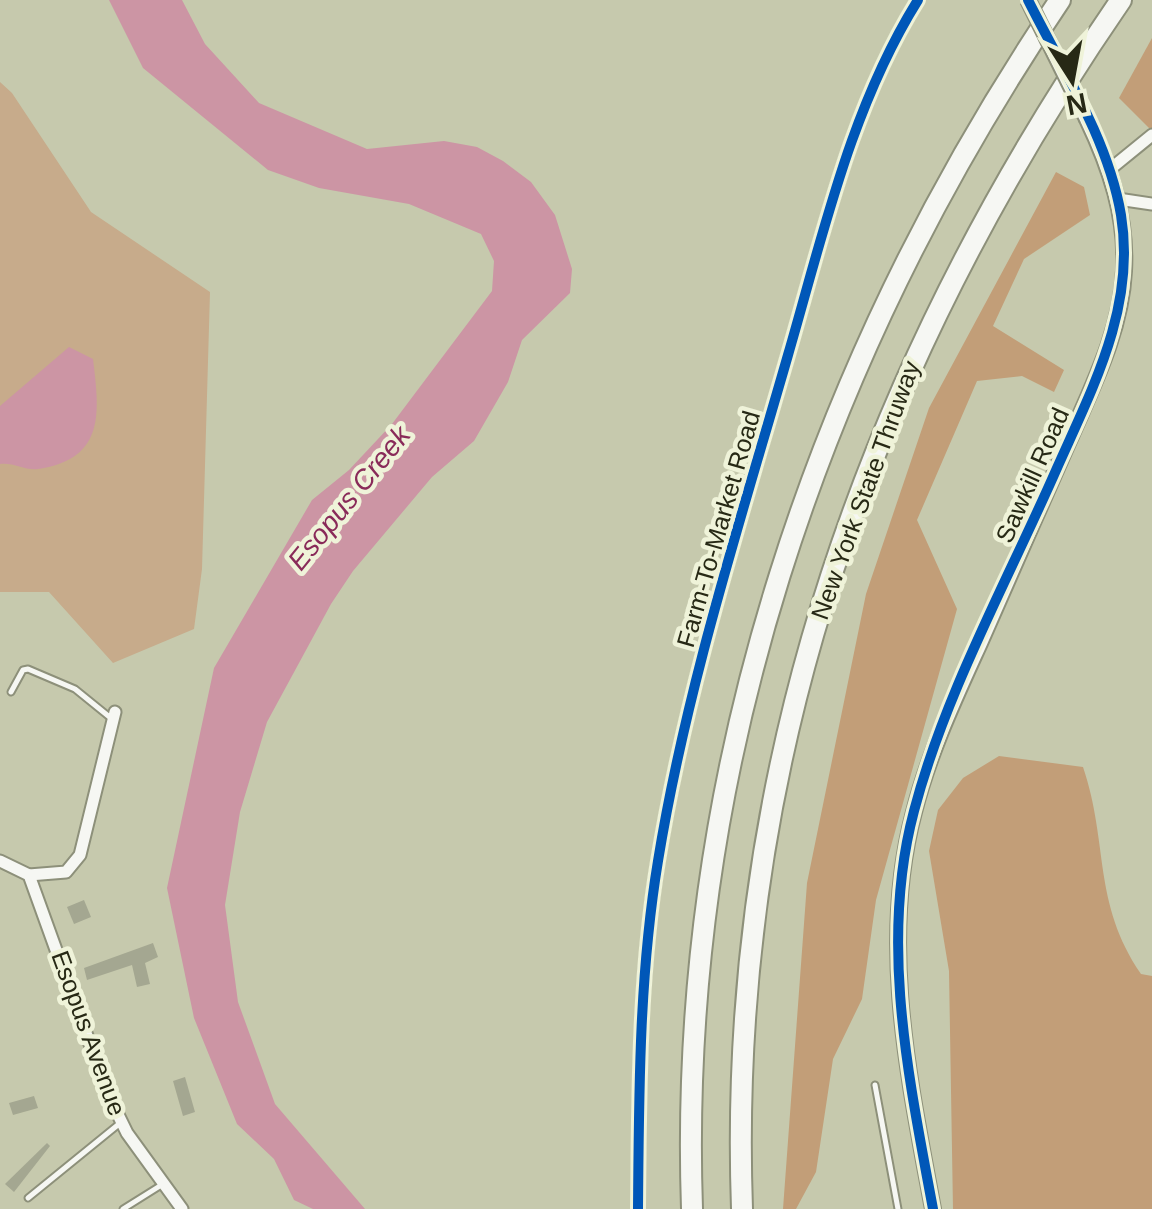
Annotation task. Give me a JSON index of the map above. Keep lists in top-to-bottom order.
{
  "streets": {
    "highway": ["New York State Thruway"],
    "street": ["Sawkill Road", "Farm-To-Market Road", "Esopus Avenue"]
  },
  "water": ["Esopus Creek"],
  "north": "bottom"
}
